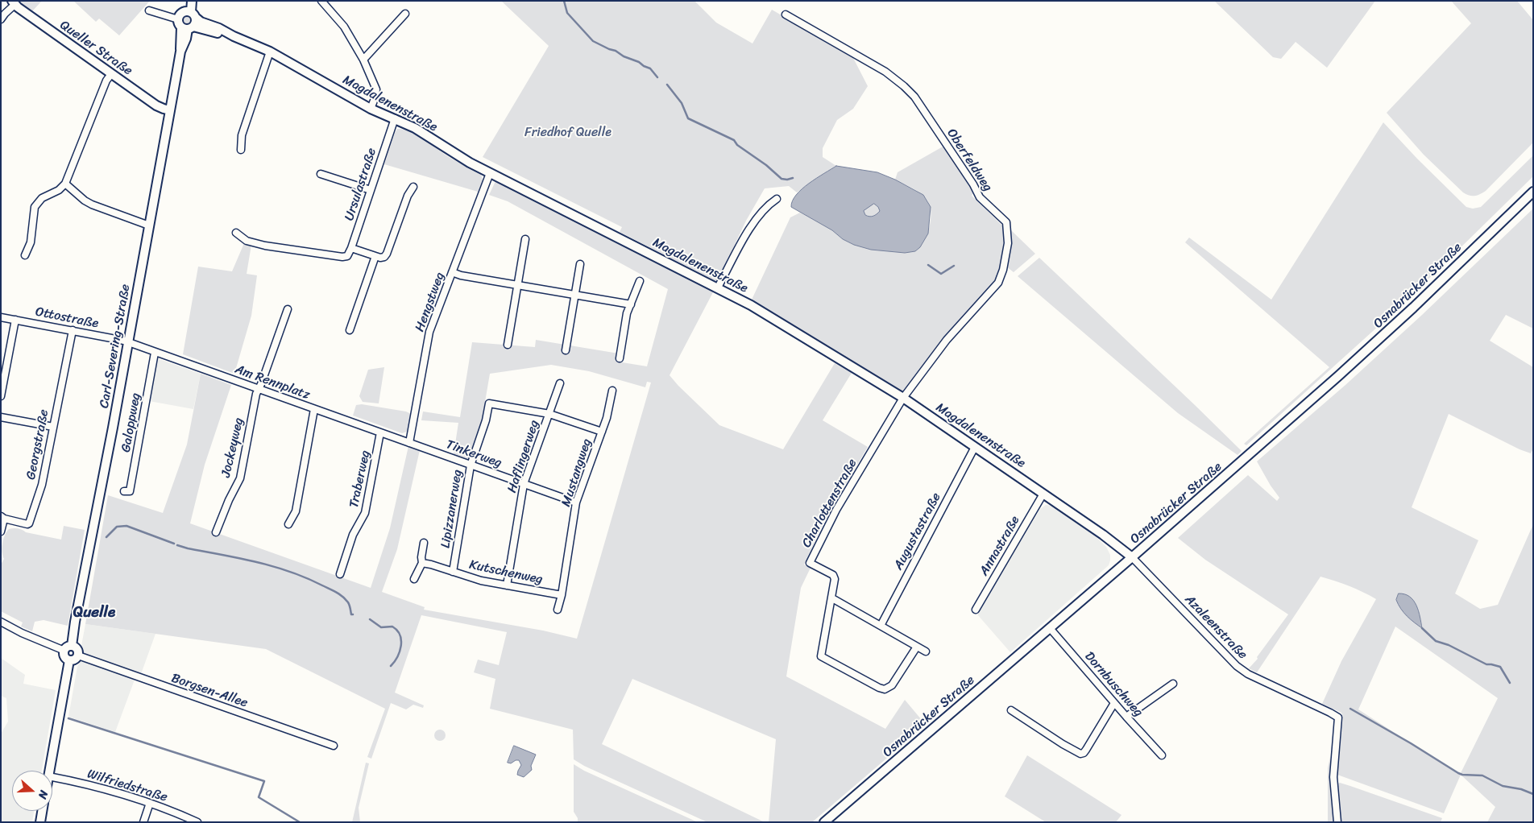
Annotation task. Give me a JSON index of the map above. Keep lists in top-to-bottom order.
{
  "streets": {
    "street": [
      "Queller Straße",
      "Magdalenenstraße",
      "Oberfeldweg",
      "Ursulastraße",
      "Osnabrücker Straße",
      "Hengstweg",
      "Ottostraße",
      "Carl-Severing-Straße",
      "Am Rennplatz",
      "Galoppweg",
      "Georgstraße",
      "Jockeyweg",
      "Tinkerweg",
      "Haflingerweg",
      "Mustangweg",
      "Traberweg",
      "Charlottenstraße",
      "Lipizzanerweg",
      "Augustastraße",
      "Annastraße",
      "Kutschenweg",
      "Azaleenstraße",
      "Dornbuschweg",
      "Borgsen-Allee",
      "Wilfriedstraße"
    ]
  },
  "crossings": [
    ["Queller Straße", "Carl-Severing-Straße"],
    ["Magdalenenstraße", "Oberfeldweg"],
    ["Magdalenenstraße", "Ursulastraße"],
    ["Magdalenenstraße", "Osnabrücker Straße"],
    ["Magdalenenstraße", "Hengstweg"],
    ["Magdalenenstraße", "Carl-Severing-Straße"],
    ["Magdalenenstraße", "Charlottenstraße"],
    ["Magdalenenstraße", "Augustastraße"],
    ["Magdalenenstraße", "Annastraße"],
    ["Magdalenenstraße", "Azaleenstraße"],
    ["Oberfeldweg", "Charlottenstraße"],
    ["Osnabrücker Straße", "Azaleenstraße"],
    ["Osnabrücker Straße", "Dornbuschweg"],
    ["Hengstweg", "Am Rennplatz"],
    ["Hengstweg", "Tinkerweg"],
    ["Ottostraße", "Carl-Severing-Straße"],
    ["Ottostraße", "Am Rennplatz"],
    ["Ottostraße", "Georgstraße"],
    ["Carl-Severing-Straße", "Am Rennplatz"],
    ["Carl-Severing-Straße", "Borgsen-Allee"],
    ["Am Rennplatz", "Galoppweg"],
    ["Am Rennplatz", "Jockeyweg"],
    ["Am Rennplatz", "Tinkerweg"],
    ["Am Rennplatz", "Traberweg"],
    ["Tinkerweg", "Haflingerweg"],
    ["Tinkerweg", "Mustangweg"],
    ["Tinkerweg", "Lipizzanerweg"],
    ["Haflingerweg", "Lipizzanerweg"],
    ["Haflingerweg", "Kutschenweg"],
    ["Mustangweg", "Kutschenweg"],
    ["Lipizzanerweg", "Kutschenweg"]
  ],
  "districts": ["Quelle"],
  "parks": ["Friedhof Quelle"],
  "north": "right"
}
